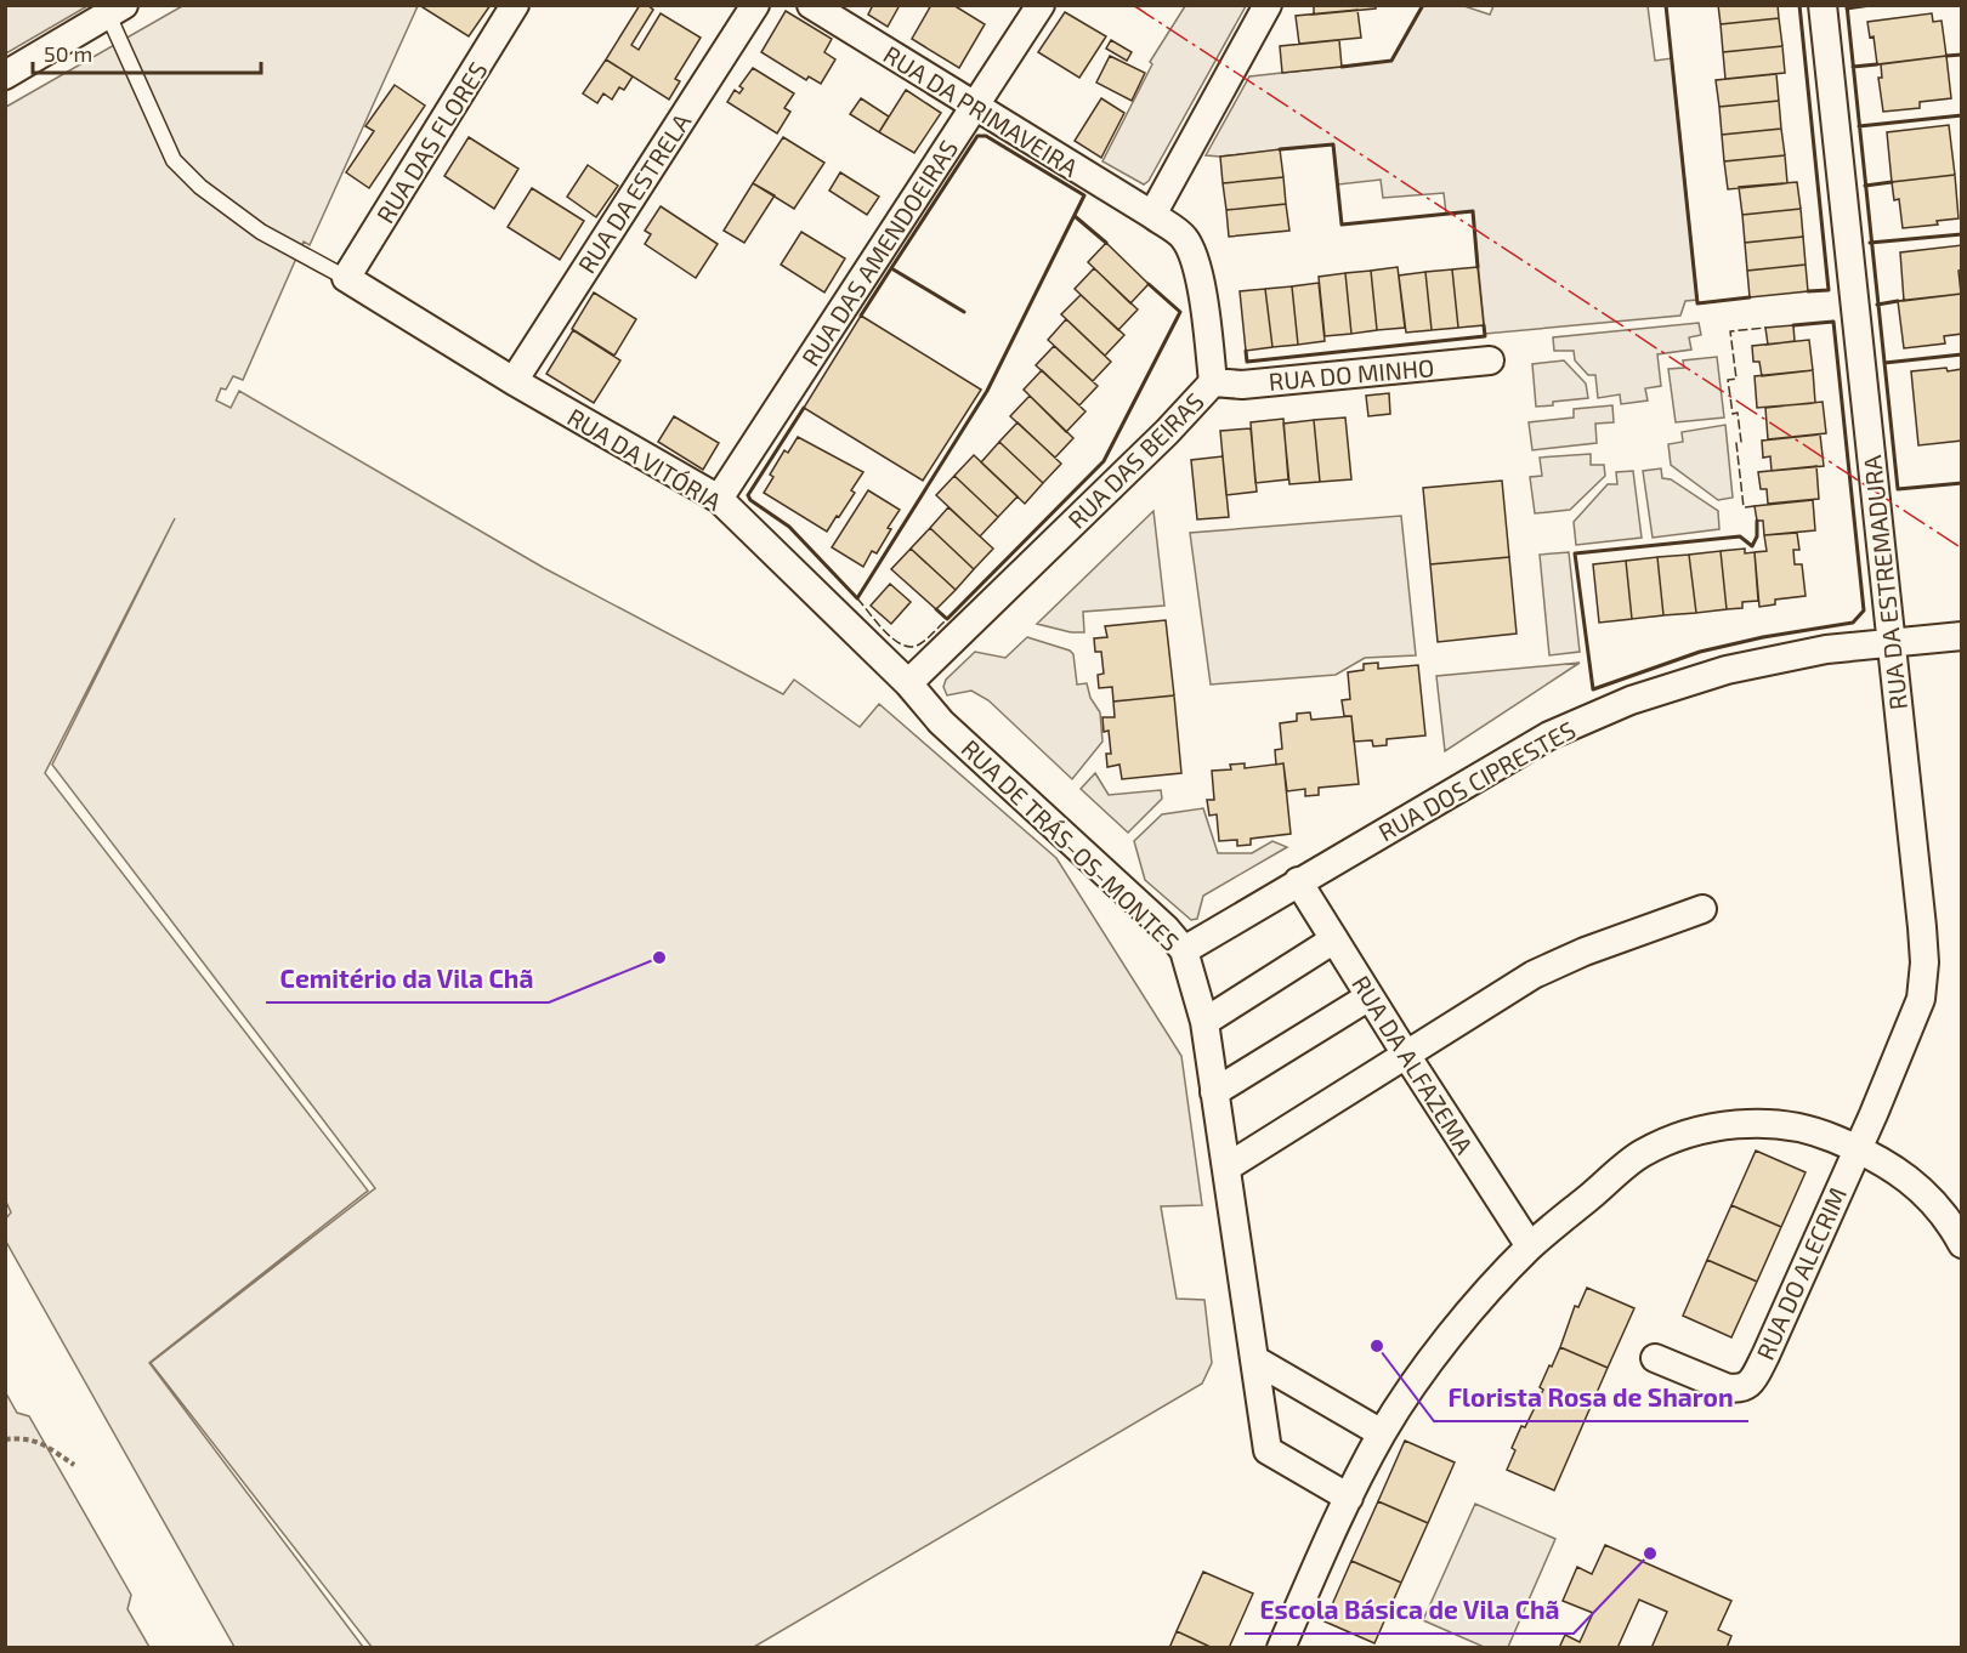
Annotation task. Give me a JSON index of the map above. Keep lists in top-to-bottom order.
{
  "streets": {
    "street": [
      "RUA DA PRIMAVEIRA",
      "RUA DAS FLORES",
      "RUA DA ESTRELA",
      "RUA DAS AMENDOEIRAS",
      "RUA DO MINHO",
      "RUA DA VITÓRIA",
      "RUA DAS BEIRAS",
      "RUA DA ESTREMADURA",
      "RUA DOS CIPRESTES",
      "RUA DE TRÁS-OS-MONTES",
      "RUA DA ALFAZEMA",
      "RUA DO ALECRIM"
    ]
  },
  "crossings": [
    ["RUA DA PRIMAVEIRA", "RUA DAS AMENDOEIRAS"],
    ["RUA DA PRIMAVEIRA", "RUA DAS BEIRAS"],
    ["RUA DAS FLORES", "RUA DA VITÓRIA"],
    ["RUA DA ESTRELA", "RUA DA VITÓRIA"],
    ["RUA DAS AMENDOEIRAS", "RUA DA VITÓRIA"],
    ["RUA DO MINHO", "RUA DAS BEIRAS"],
    ["RUA DA VITÓRIA", "RUA DAS BEIRAS"],
    ["RUA DA VITÓRIA", "RUA DE TRÁS-OS-MONTES"],
    ["RUA DAS BEIRAS", "RUA DE TRÁS-OS-MONTES"],
    ["RUA DA ESTREMADURA", "RUA DOS CIPRESTES"],
    ["RUA DA ESTREMADURA", "RUA DO ALECRIM"],
    ["RUA DOS CIPRESTES", "RUA DE TRÁS-OS-MONTES"],
    ["RUA DOS CIPRESTES", "RUA DA ALFAZEMA"]
  ],
  "places": ["Cemitério da Vila Chã", "Florista Rosa de Sharon", "Escola Básica de Vila Chã"],
  "scale_bar": "50 m"
}
